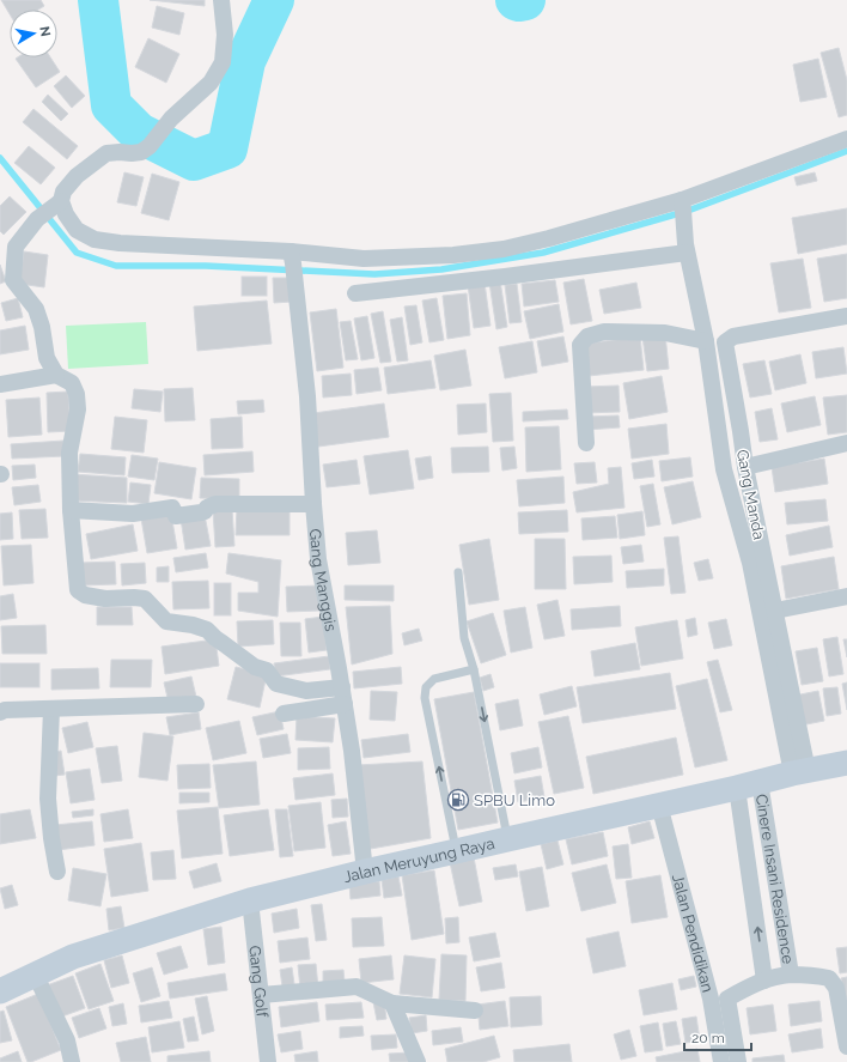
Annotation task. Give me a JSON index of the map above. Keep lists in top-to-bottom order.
{
  "streets": {
    "main road": ["Jalan Meruyung Raya"],
    "street": [
      "Gang Manda",
      "Gang Manggis",
      "Cinere Insani Residence",
      "Jalan Pendidikan",
      "Gang Golf"
    ]
  },
  "crossings": [
    ["Gang Manda", "Jalan Meruyung Raya"],
    ["Gang Manggis", "Jalan Meruyung Raya"],
    ["Jalan Meruyung Raya", "Cinere Insani Residence"],
    ["Jalan Meruyung Raya", "Jalan Pendidikan"],
    ["Jalan Meruyung Raya", "Gang Golf"]
  ],
  "places": {
    "fuel station": ["SPBU Limo"]
  },
  "scale_bar": "20 m",
  "north": "right"
}
